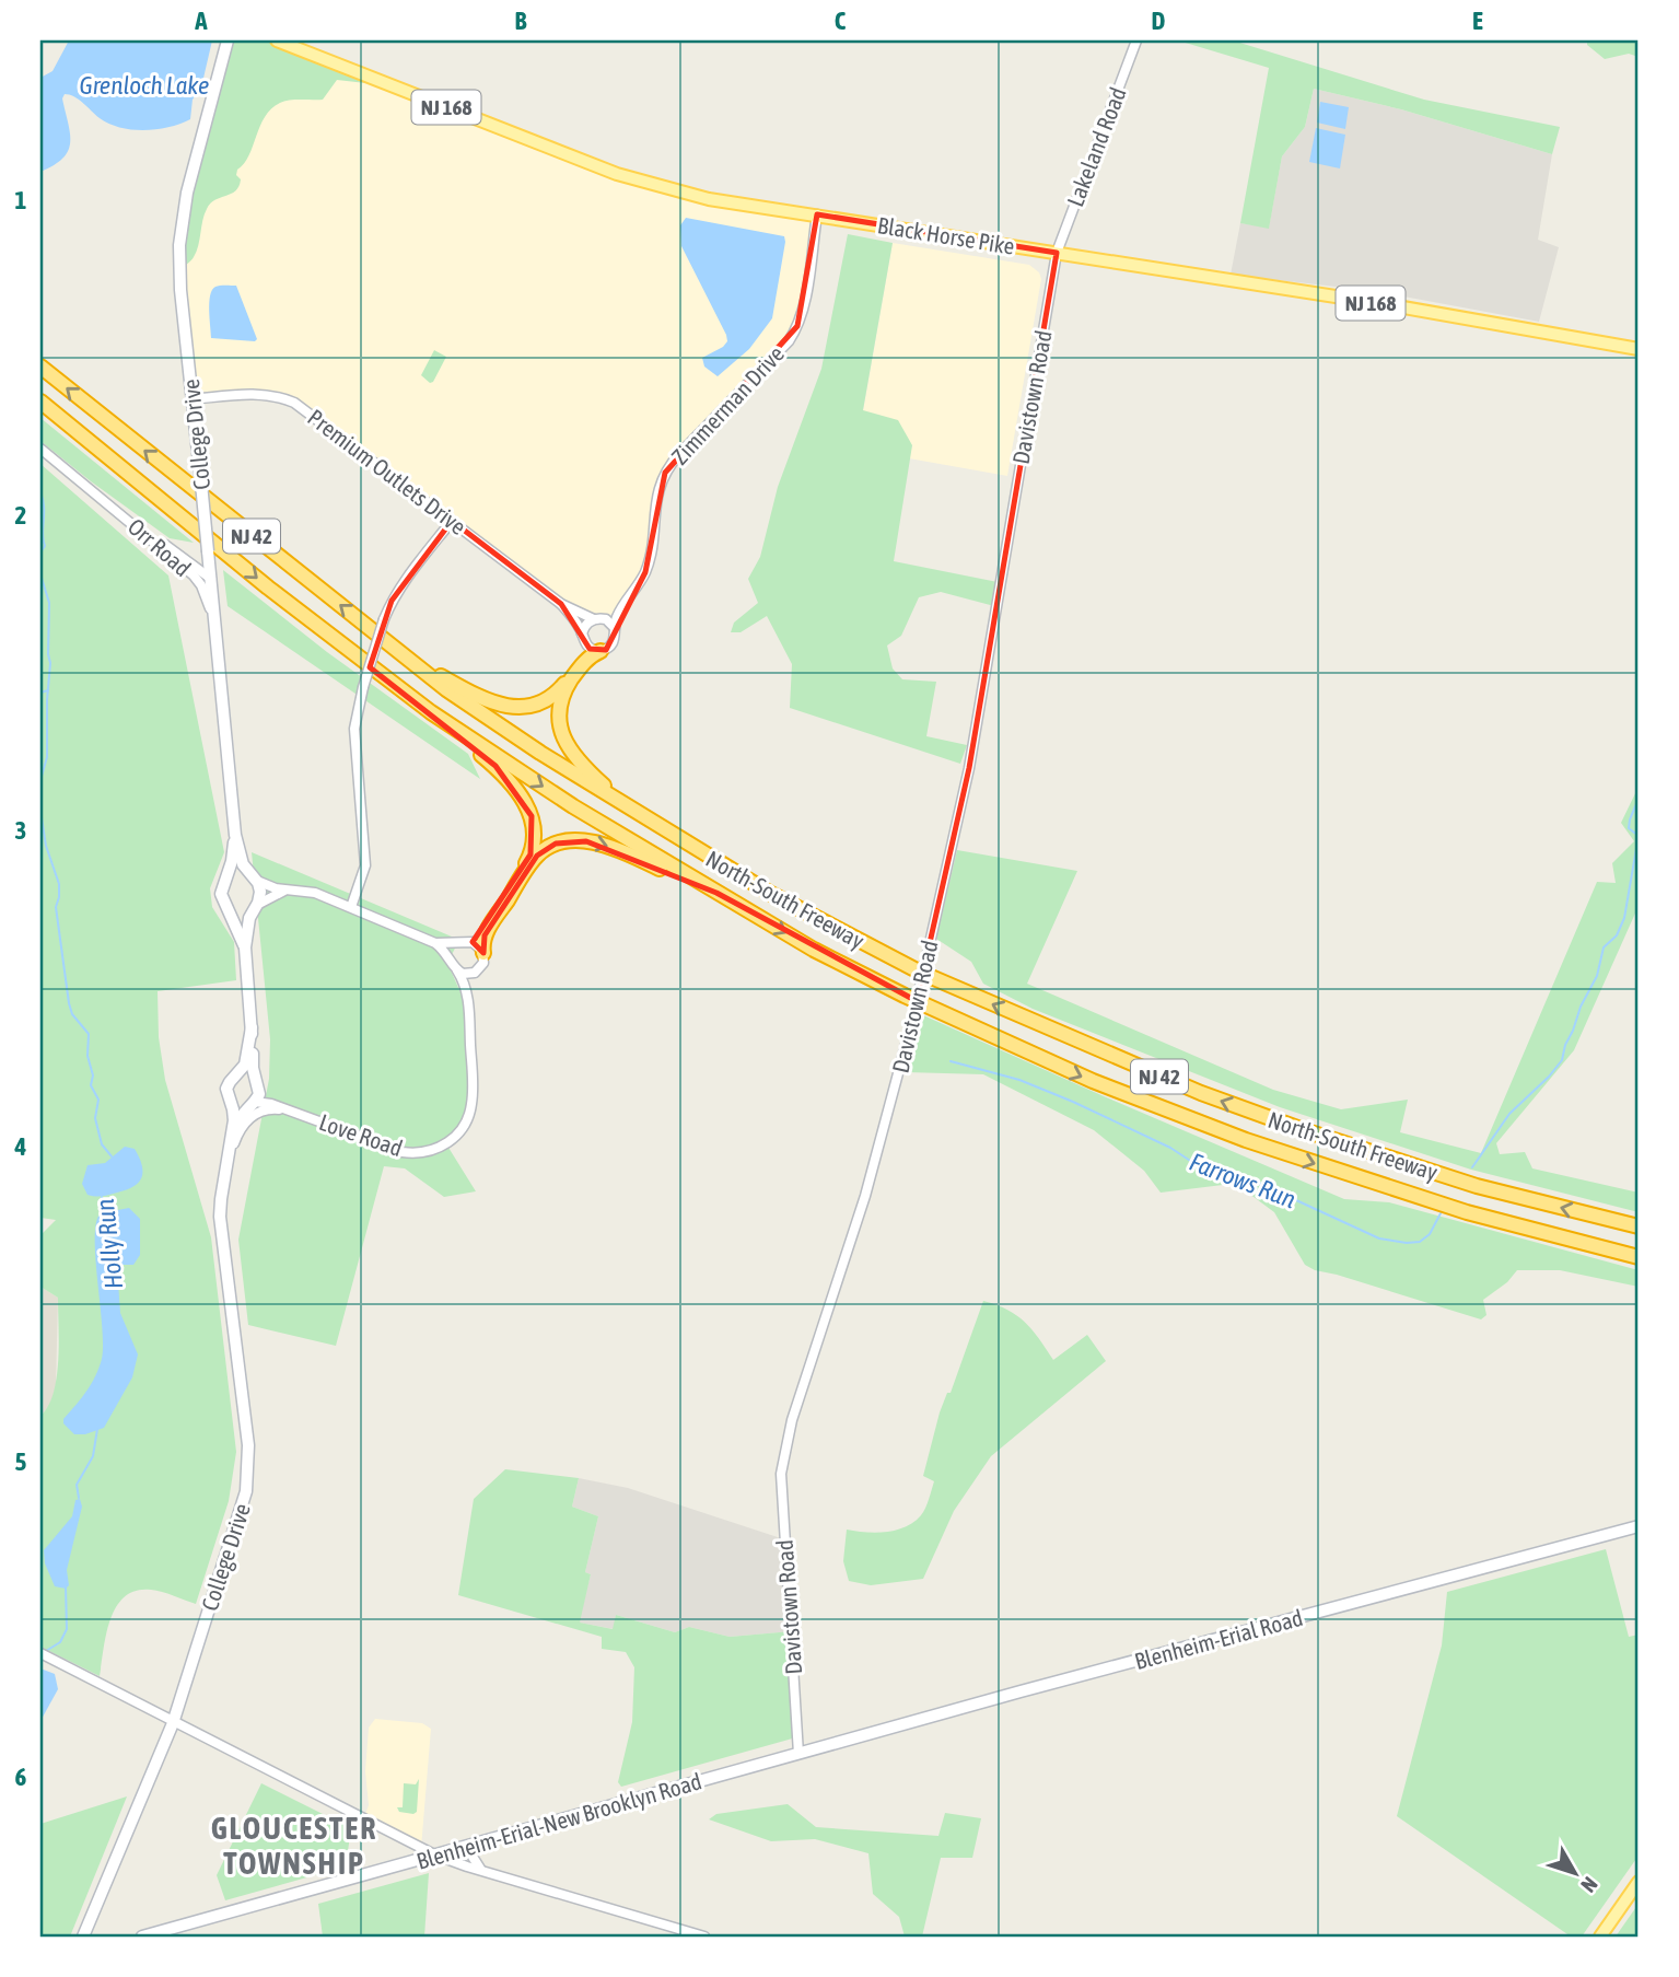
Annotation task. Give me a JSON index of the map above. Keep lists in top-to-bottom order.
{
  "streets": {
    "highway": ["NJ 42", "North-South Freeway"],
    "main road": [
      "NJ 168",
      "Black Horse Pike",
      "College Drive",
      "Blenheim-Erial Road",
      "Blenheim-Erial-New Brooklyn Road"
    ],
    "street": [
      "Lakeland Road",
      "Davistown Road",
      "Zimmerman Drive",
      "Premium Outlets Drive",
      "Orr Road",
      "Love Road"
    ]
  },
  "crossings": [
    ["Lakeland Road", "Black Horse Pike"],
    ["Lakeland Road", "Davistown Road"],
    ["Black Horse Pike", "Davistown Road"],
    ["Black Horse Pike", "Zimmerman Drive"],
    ["Davistown Road", "Blenheim-Erial Road"],
    ["Davistown Road", "Blenheim-Erial-New Brooklyn Road"],
    ["Zimmerman Drive", "Premium Outlets Drive"],
    ["College Drive", "Premium Outlets Drive"],
    ["College Drive", "Orr Road"],
    ["College Drive", "Love Road"],
    ["Blenheim-Erial Road", "Blenheim-Erial-New Brooklyn Road"]
  ],
  "districts": ["GLOUCESTER TOWNSHIP"],
  "water": ["Grenloch Lake", "Farrows Run", "Holly Run"],
  "north": "bottom right",
  "grid": {
    "columns": [
      "A",
      "B",
      "C",
      "D",
      "E"
    ],
    "rows": [
      "1",
      "2",
      "3",
      "4",
      "5",
      "6"
    ]
  }
}
